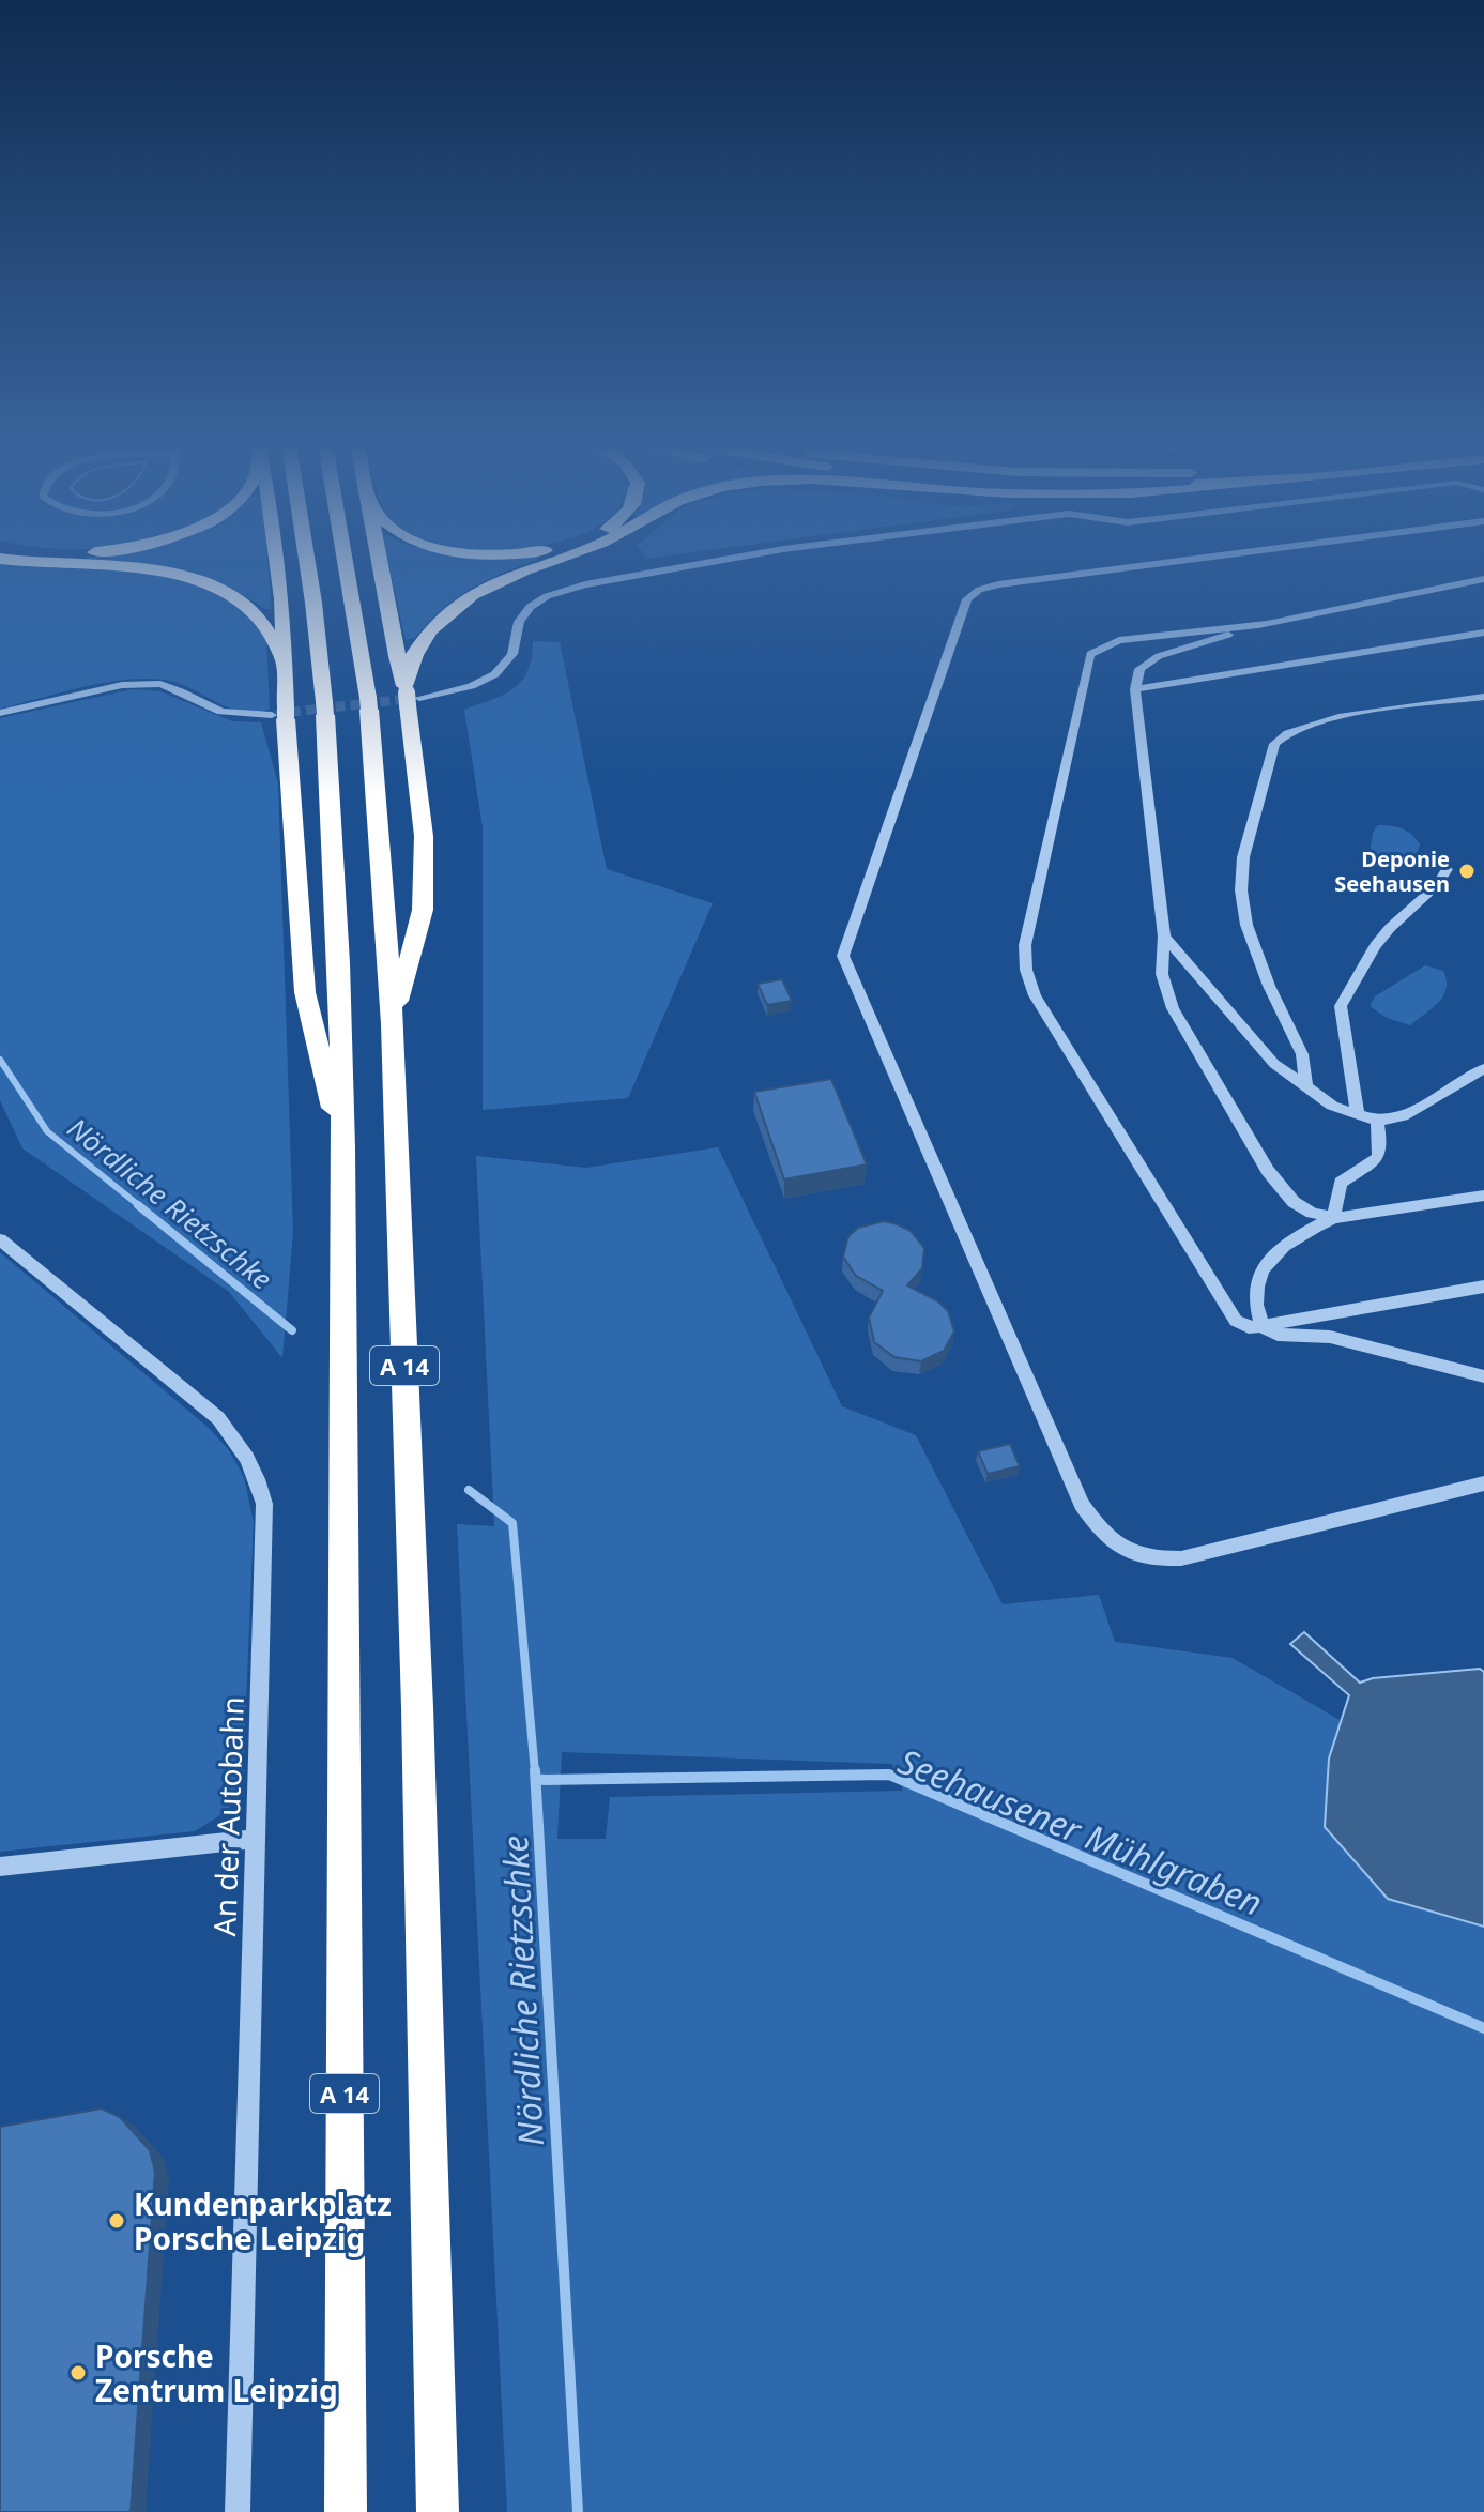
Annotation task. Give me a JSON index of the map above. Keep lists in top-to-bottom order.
{
  "streets": {
    "highway": ["A 14"],
    "street": ["An der Autobahn"]
  },
  "water": ["Nördliche Rietzschke", "Seehausener Mühlgraben"],
  "places": ["Deponie Seehausen", "Kundenparkplatz Porsche Leipzig", "Porsche Zentrum Leipzig"]
}
